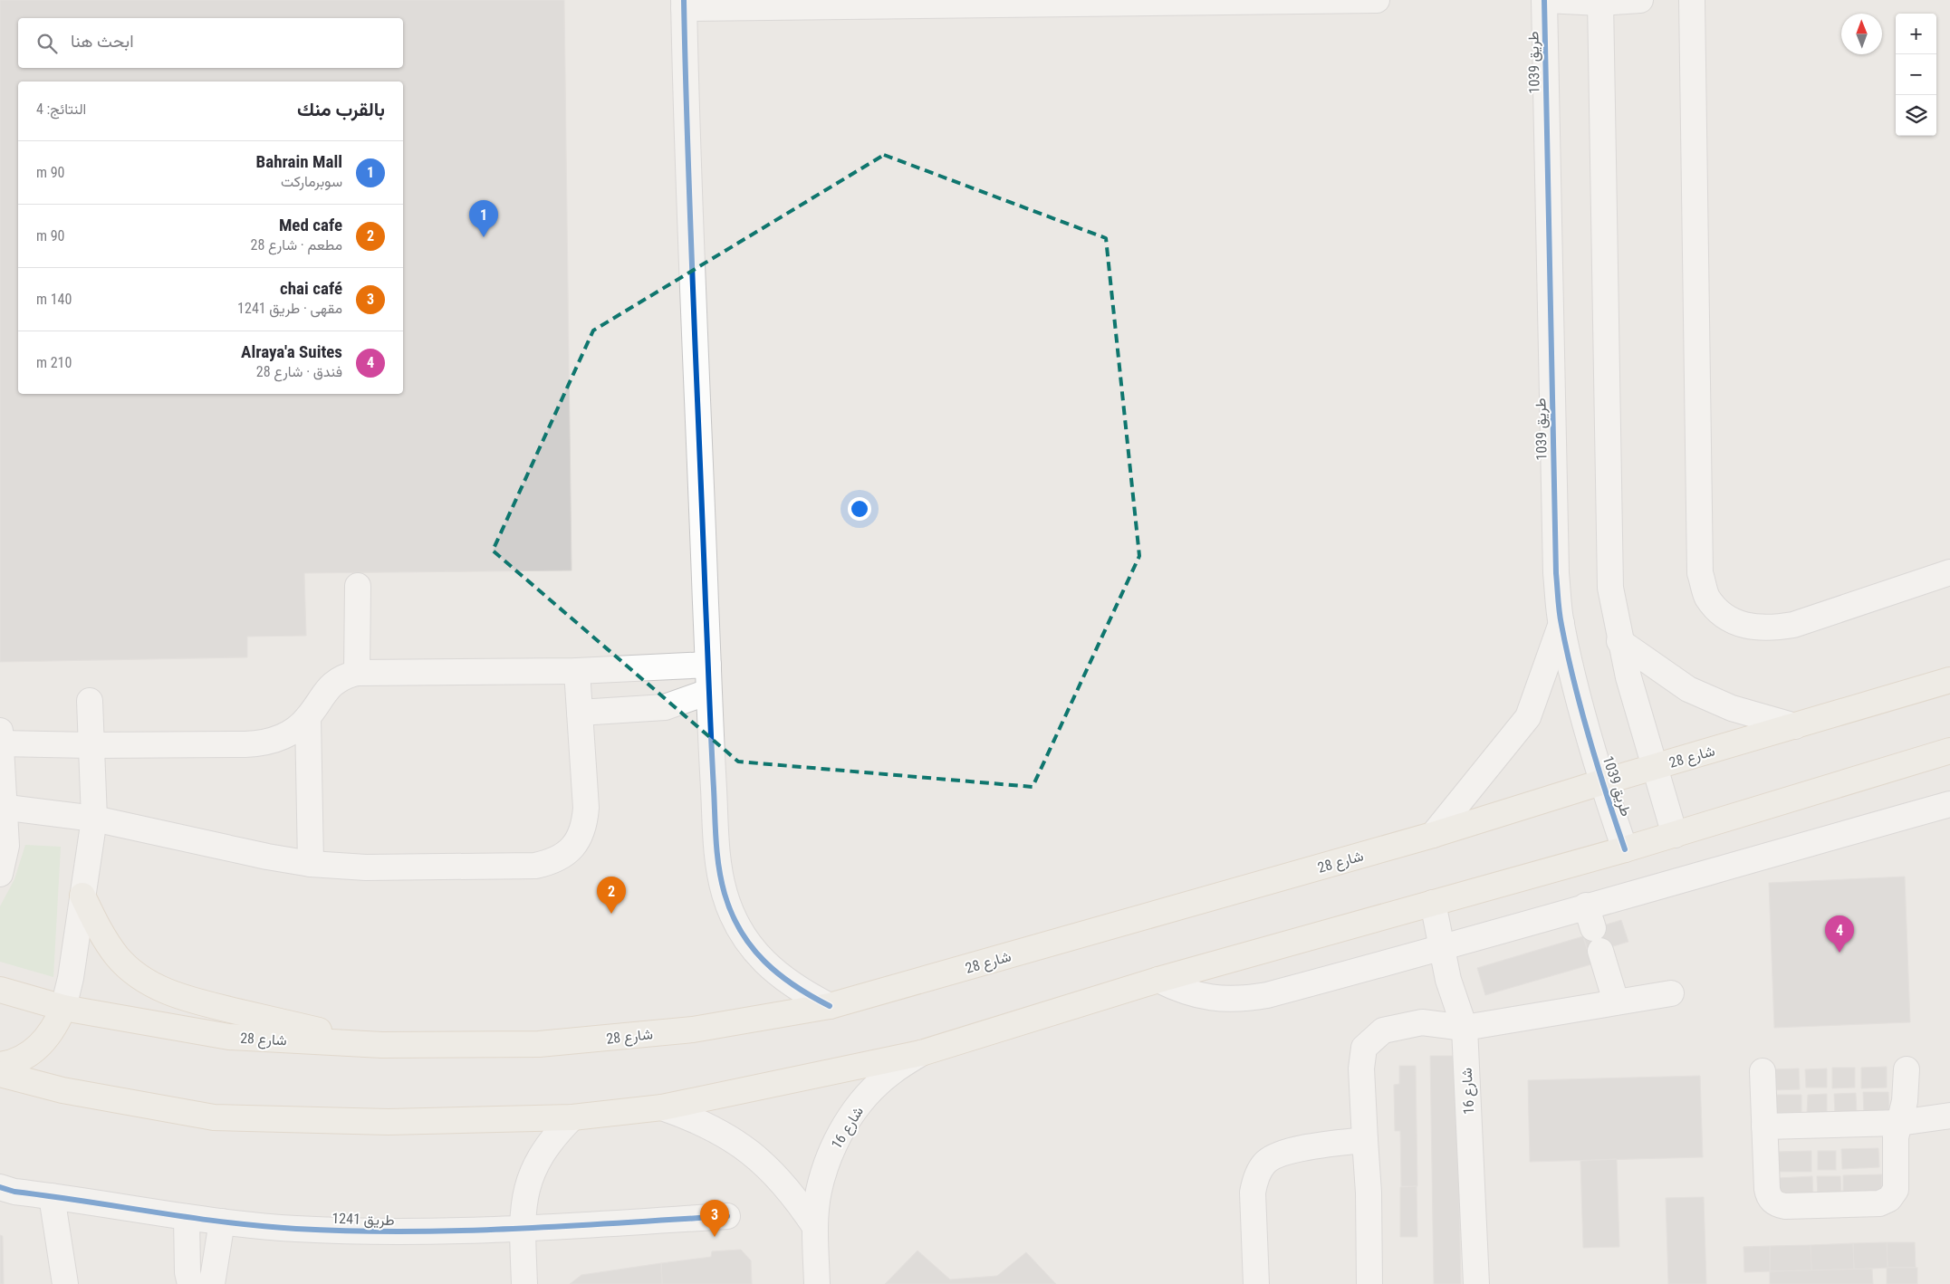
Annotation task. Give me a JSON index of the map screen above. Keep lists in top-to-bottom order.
{
  "streets": {
    "main road": ["شارع 28"],
    "street": ["طريق 1039", "شارع 16", "طريق 1241"]
  },
  "crossings": [
    ["طريق 1039", "شارع 28"]
  ],
  "north": "top",
  "page": {
    "map_buttons": ["+", "−"],
    "search": "ابحث هنا",
    "heading": ["بالقرب منك", "النتائج: 4"],
    "list": [
      {
        "mark": "1",
        "name": "Bahrain Mall",
        "note": "سوبرماركت",
        "value": "90 m"
      },
      {
        "mark": "2",
        "name": "Med cafe",
        "note": "مطعم · شارع 28",
        "value": "90 m"
      },
      {
        "mark": "3",
        "name": "chai café",
        "note": "مقهى · طريق 1241",
        "value": "140 m"
      },
      {
        "mark": "4",
        "name": "Alraya'a Suites",
        "note": "فندق · شارع 28",
        "value": "210 m"
      }
    ],
    "pins": [
      "1",
      "2",
      "4",
      "3"
    ]
  }
}
